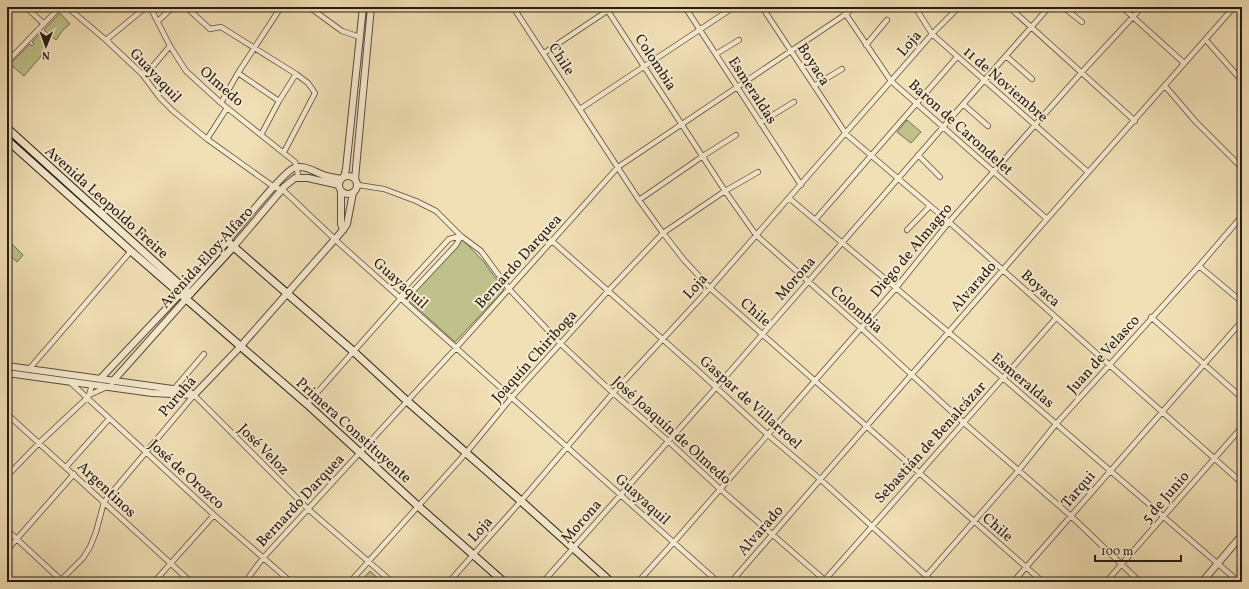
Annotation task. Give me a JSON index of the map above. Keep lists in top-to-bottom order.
{
  "streets": {
    "main road": ["Avenida Leopoldo Freire", "Avenida Eloy Alfaro", "Primera Constituyente"],
    "street": [
      "Loja",
      "Chile",
      "Colombia",
      "Boyaca",
      "Guayaquil",
      "11 de Noviembre",
      "Olmedo",
      "Esmeraldas",
      "Baron de Carondelet",
      "Diego de Almagro",
      "Bernardo Darquea",
      "Morona",
      "Alvarado",
      "Juan de Velasco",
      "Joaquín Chiriboga",
      "Puruhá",
      "Gaspar de Villarroel",
      "José Joaquín de Olmedo",
      "Sebastián de Benalcázar",
      "José Veloz",
      "José de Orozco",
      "Argentinos",
      "Tarqui",
      "5 de Junio"
    ]
  },
  "crossings": [
    ["Loja", "Chile"],
    ["Loja", "Colombia"],
    ["Loja", "Boyaca"],
    ["Loja", "Guayaquil"],
    ["Loja", "11 de Noviembre"],
    ["Loja", "Esmeraldas"],
    ["Loja", "Baron de Carondelet"],
    ["Loja", "Gaspar de Villarroel"],
    ["Loja", "Primera Constituyente"],
    ["Loja", "José Joaquín de Olmedo"],
    ["Chile", "Diego de Almagro"],
    ["Chile", "Bernardo Darquea"],
    ["Chile", "Morona"],
    ["Chile", "Alvarado"],
    ["Chile", "Juan de Velasco"],
    ["Chile", "Joaquín Chiriboga"],
    ["Chile", "Sebastián de Benalcázar"],
    ["Chile", "Tarqui"],
    ["Colombia", "Diego de Almagro"],
    ["Colombia", "Bernardo Darquea"],
    ["Colombia", "Morona"],
    ["Colombia", "Alvarado"],
    ["Colombia", "Juan de Velasco"],
    ["Colombia", "Joaquín Chiriboga"],
    ["Colombia", "Sebastián de Benalcázar"],
    ["Colombia", "Tarqui"],
    ["Colombia", "5 de Junio"],
    ["Boyaca", "Diego de Almagro"],
    ["Boyaca", "Bernardo Darquea"],
    ["Boyaca", "Morona"],
    ["Boyaca", "Alvarado"],
    ["Boyaca", "Juan de Velasco"],
    ["Boyaca", "Sebastián de Benalcázar"],
    ["Boyaca", "Tarqui"],
    ["Boyaca", "5 de Junio"],
    ["Guayaquil", "Diego de Almagro"],
    ["Guayaquil", "Avenida Eloy Alfaro"],
    ["Guayaquil", "Bernardo Darquea"],
    ["Guayaquil", "Morona"],
    ["Guayaquil", "Joaquín Chiriboga"],
    ["Guayaquil", "Puruhá"],
    ["11 de Noviembre", "Diego de Almagro"],
    ["11 de Noviembre", "Morona"],
    ["11 de Noviembre", "Alvarado"],
    ["Olmedo", "Avenida Eloy Alfaro"],
    ["Esmeraldas", "Diego de Almagro"],
    ["Esmeraldas", "Bernardo Darquea"],
    ["Esmeraldas", "Morona"],
    ["Esmeraldas", "Alvarado"],
    ["Esmeraldas", "Juan de Velasco"],
    ["Esmeraldas", "Sebastián de Benalcázar"],
    ["Esmeraldas", "Tarqui"],
    ["Esmeraldas", "5 de Junio"],
    ["Baron de Carondelet", "Diego de Almagro"],
    ["Baron de Carondelet", "Bernardo Darquea"],
    ["Baron de Carondelet", "Morona"],
    ["Baron de Carondelet", "Alvarado"],
    ["Avenida Leopoldo Freire", "Avenida Eloy Alfaro"],
    ["Avenida Leopoldo Freire", "Primera Constituyente"],
    ["Diego de Almagro", "Gaspar de Villarroel"],
    ["Diego de Almagro", "José Joaquín de Olmedo"],
    ["Avenida Eloy Alfaro", "Primera Constituyente"],
    ["Bernardo Darquea", "Gaspar de Villarroel"],
    ["Bernardo Darquea", "Primera Constituyente"],
    ["Bernardo Darquea", "José Joaquín de Olmedo"],
    ["Bernardo Darquea", "José Veloz"],
    ["Bernardo Darquea", "José de Orozco"],
    ["Morona", "Gaspar de Villarroel"],
    ["Morona", "José Joaquín de Olmedo"],
    ["Alvarado", "Gaspar de Villarroel"],
    ["Alvarado", "José Joaquín de Olmedo"],
    ["Juan de Velasco", "Gaspar de Villarroel"],
    ["Joaquín Chiriboga", "Gaspar de Villarroel"],
    ["Joaquín Chiriboga", "Primera Constituyente"],
    ["Joaquín Chiriboga", "José Joaquín de Olmedo"],
    ["Joaquín Chiriboga", "José Veloz"],
    ["Puruhá", "Primera Constituyente"],
    ["Puruhá", "José Veloz"],
    ["Puruhá", "José de Orozco"],
    ["Puruhá", "Argentinos"],
    ["Gaspar de Villarroel", "Sebastián de Benalcázar"],
    ["José Joaquín de Olmedo", "Sebastián de Benalcázar"]
  ],
  "scale_bar": "100 m",
  "north": "bottom"
}
